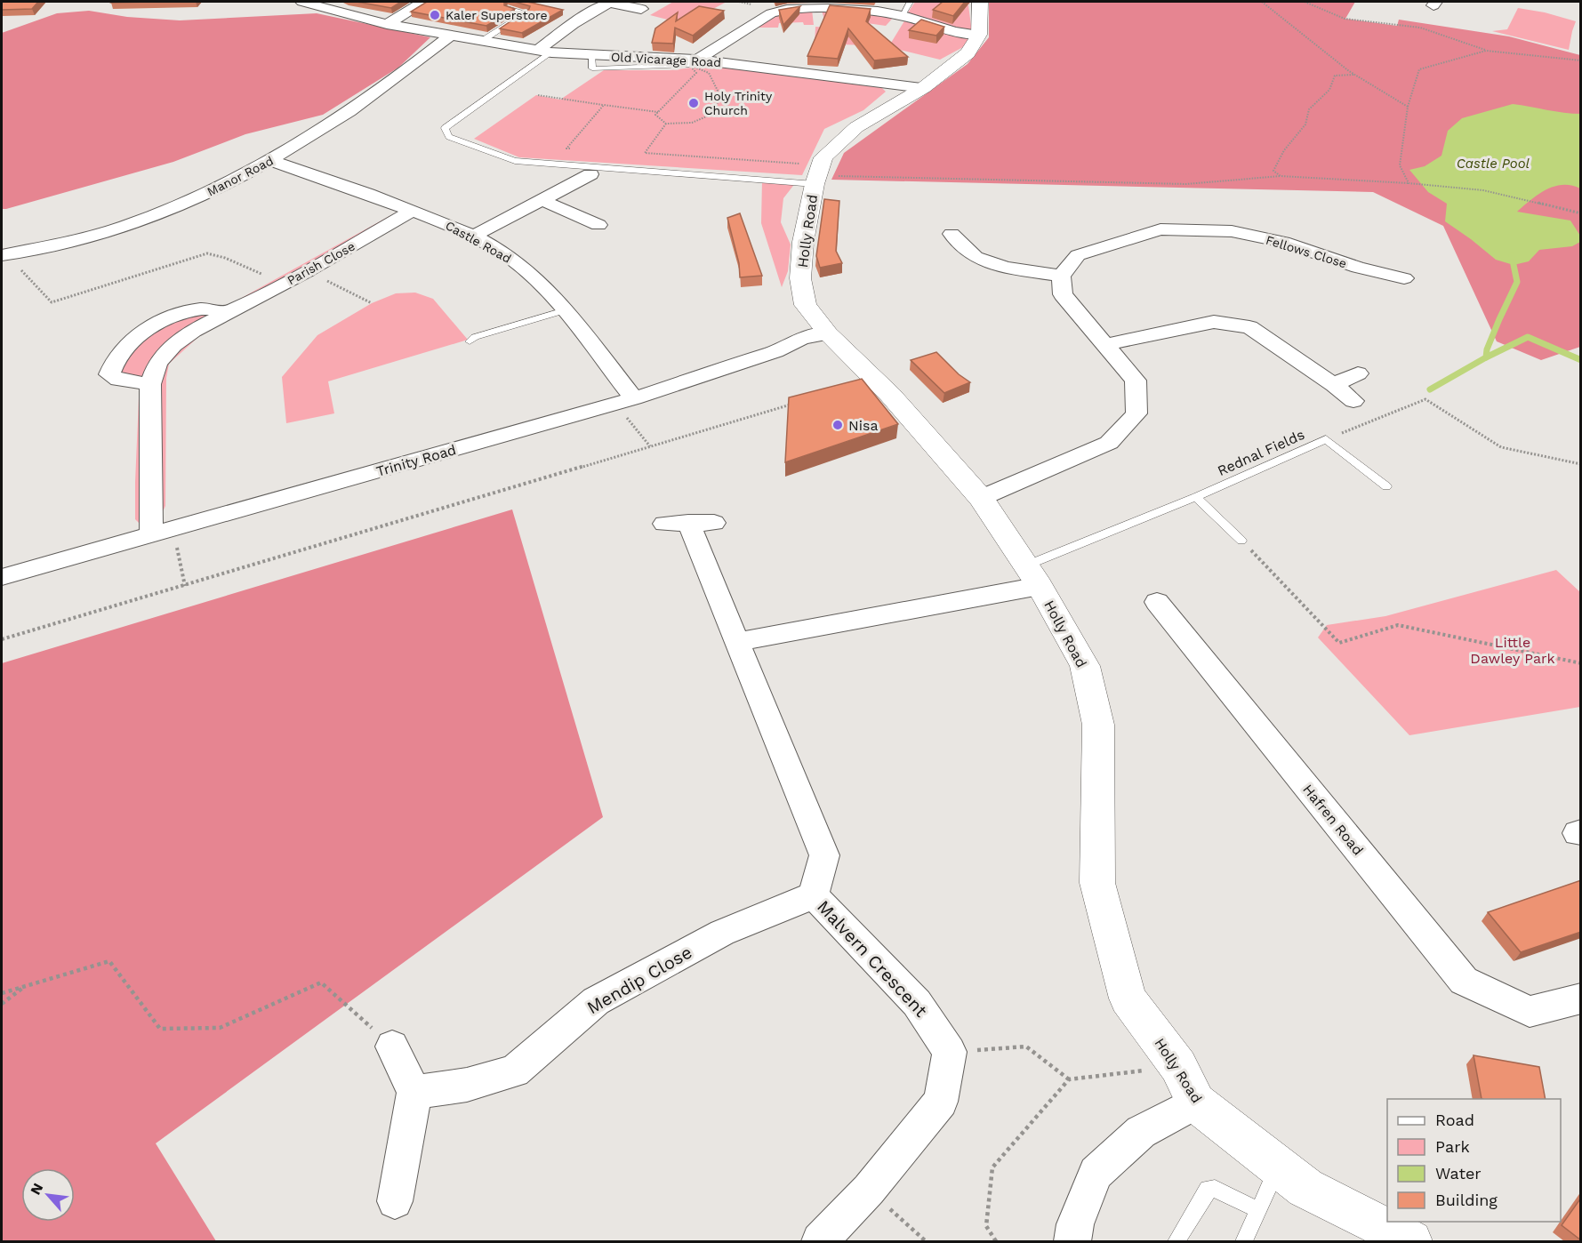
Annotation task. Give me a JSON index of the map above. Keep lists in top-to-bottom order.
{
  "streets": {
    "street": [
      "Old Vicarage Road",
      "Manor Road",
      "Holly Road",
      "Castle Road",
      "Fellows Close",
      "Parish Close",
      "Trinity Road",
      "Hafren Road",
      "Malvern Crescent",
      "Mendip Close"
    ],
    "lane": ["Rednal Fields"]
  },
  "crossings": [
    ["Old Vicarage Road", "Manor Road"],
    ["Old Vicarage Road", "Holly Road"],
    ["Manor Road", "Castle Road"],
    ["Holly Road", "Rednal Fields"],
    ["Holly Road", "Trinity Road"],
    ["Castle Road", "Parish Close"],
    ["Castle Road", "Trinity Road"],
    ["Parish Close", "Trinity Road"],
    ["Malvern Crescent", "Mendip Close"]
  ],
  "water": ["Castle Pool"],
  "parks": ["Little Dawley Park"],
  "places": ["Kaler Superstore", "Holy Trinity Church", "Nisa"],
  "legend": [
    "Road",
    "Park",
    "Water",
    "Building"
  ],
  "north": "top left"
}
